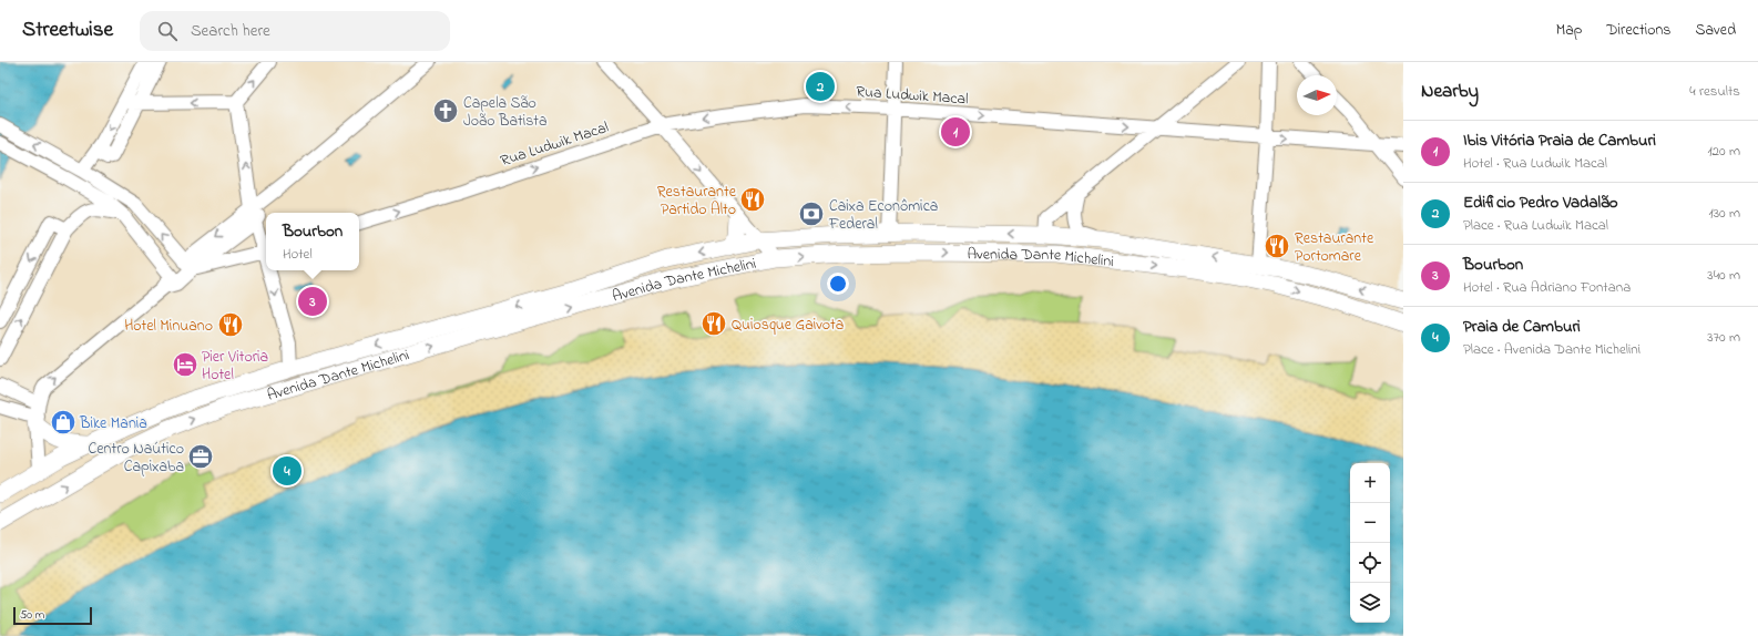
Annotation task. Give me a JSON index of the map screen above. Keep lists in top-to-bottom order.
{
  "streets": {
    "main road": ["Avenida Dante Michelini"],
    "street": ["Rua Ludwik Macal"]
  },
  "places": {
    "church": ["Capela São João Batista"],
    "restaurant": [
      "Restaurante Partido Alto",
      "Restaurante Portomare",
      "Quiosque Gaivota",
      "Hotel Minuano"
    ],
    "bank": ["Caixa Econômica Federal"],
    "hotel": ["Pier Vitoria Hotel"],
    "shop": ["Bike Mania"],
    "office": ["Centro Naútico Capixaba"]
  },
  "scale_bar": "50 m",
  "north": "right",
  "page": {
    "header": "Streetwise",
    "search": "Search here",
    "nav": ["Map", "Directions", "Saved"],
    "heading": ["Nearby", "4 results"],
    "pins": [
      "2",
      "1",
      "3",
      "4"
    ],
    "list": [
      {
        "mark": "1",
        "name": "Ibis Vitória Praia de Camburi",
        "note": "Hotel · Rua Ludwik Macal",
        "value": "120 m"
      },
      {
        "mark": "2",
        "name": "Edificio Pedro Vadalão",
        "note": "Place · Rua Ludwik Macal",
        "value": "130 m"
      },
      {
        "mark": "3",
        "name": "Bourbon",
        "note": "Hotel · Rua Adriano Fontana",
        "value": "340 m"
      },
      {
        "mark": "4",
        "name": "Praia de Camburi",
        "note": "Place · Avenida Dante Michelini",
        "value": "370 m"
      }
    ],
    "popup": ["Bourbon", "Hotel"],
    "map_buttons": ["+", "−"],
    "scale": "50 m"
  }
}
